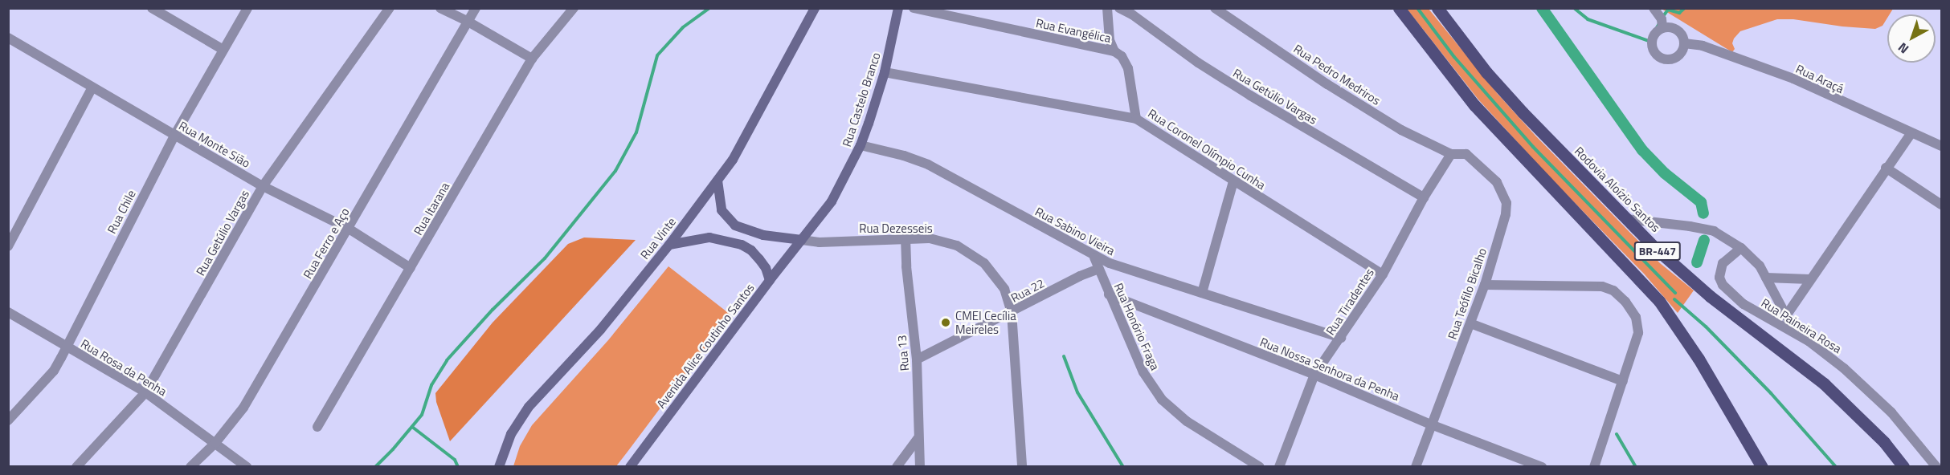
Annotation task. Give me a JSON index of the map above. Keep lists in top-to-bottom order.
{
  "streets": {
    "main road": [
      "Rua Castelo Branco",
      "Rodovia Aloízio Santos",
      "Rua Vinte",
      "BR-447",
      "Avenida Alice Coutinho Santos"
    ],
    "street": [
      "Rua Evangélica",
      "Rua Pedro Medriros",
      "Rua Araçá",
      "Rua Getúlio Vargas",
      "Rua Monte Sião",
      "Rua Coronel Olímpio Cunha",
      "Rua Itarana",
      "Rua Chile",
      "Rua Dezesseis",
      "Rua Sabino Vieira",
      "Rua Ferro e Aço",
      "Rua 22",
      "Rua Teófilo Bicalho",
      "Rua Tiradentes",
      "Rua Paineira Rosa",
      "Rua Honório Fraga",
      "Rua 13",
      "Rua Rosa da Penha",
      "Rua Nossa Senhora da Penha"
    ]
  },
  "crossings": [
    ["Rua Pedro Medriros", "Rua Teófilo Bicalho"],
    ["Rua Pedro Medriros", "Rua Tiradentes"],
    ["Rua Araçá", "Rua Paineira Rosa"],
    ["Rua Getúlio Vargas", "Rua Monte Sião"],
    ["Rua Getúlio Vargas", "Rua Tiradentes"],
    ["Rua Getúlio Vargas", "Rua Rosa da Penha"],
    ["Rua Castelo Branco", "Rua Coronel Olímpio Cunha"],
    ["Rua Castelo Branco", "Rua Dezesseis"],
    ["Rua Castelo Branco", "Rua Sabino Vieira"],
    ["Rua Castelo Branco", "Avenida Alice Coutinho Santos"],
    ["Rua Monte Sião", "Rua Itarana"],
    ["Rua Monte Sião", "Rua Chile"],
    ["Rua Monte Sião", "Rua Ferro e Aço"],
    ["Rua Coronel Olímpio Cunha", "Rua Tiradentes"],
    ["Rua Chile", "Rua Rosa da Penha"],
    ["Rua Dezesseis", "Rua 22"],
    ["Rua Dezesseis", "Avenida Alice Coutinho Santos"],
    ["Rua Dezesseis", "Rua 13"],
    ["Rua Sabino Vieira", "Rua Tiradentes"],
    ["Rua Sabino Vieira", "Rua Honório Fraga"],
    ["Rua Ferro e Aço", "Rua Rosa da Penha"],
    ["Rua 22", "Rua Honório Fraga"],
    ["Rua 22", "Rua 13"],
    ["Rua Teófilo Bicalho", "Rua Tiradentes"],
    ["Rua Teófilo Bicalho", "Rua Nossa Senhora da Penha"],
    ["Rua Tiradentes", "Rua Nossa Senhora da Penha"],
    ["Rua Honório Fraga", "Rua Nossa Senhora da Penha"]
  ],
  "places": ["CMEI Cecília Meireles"],
  "north": "bottom left"
}
